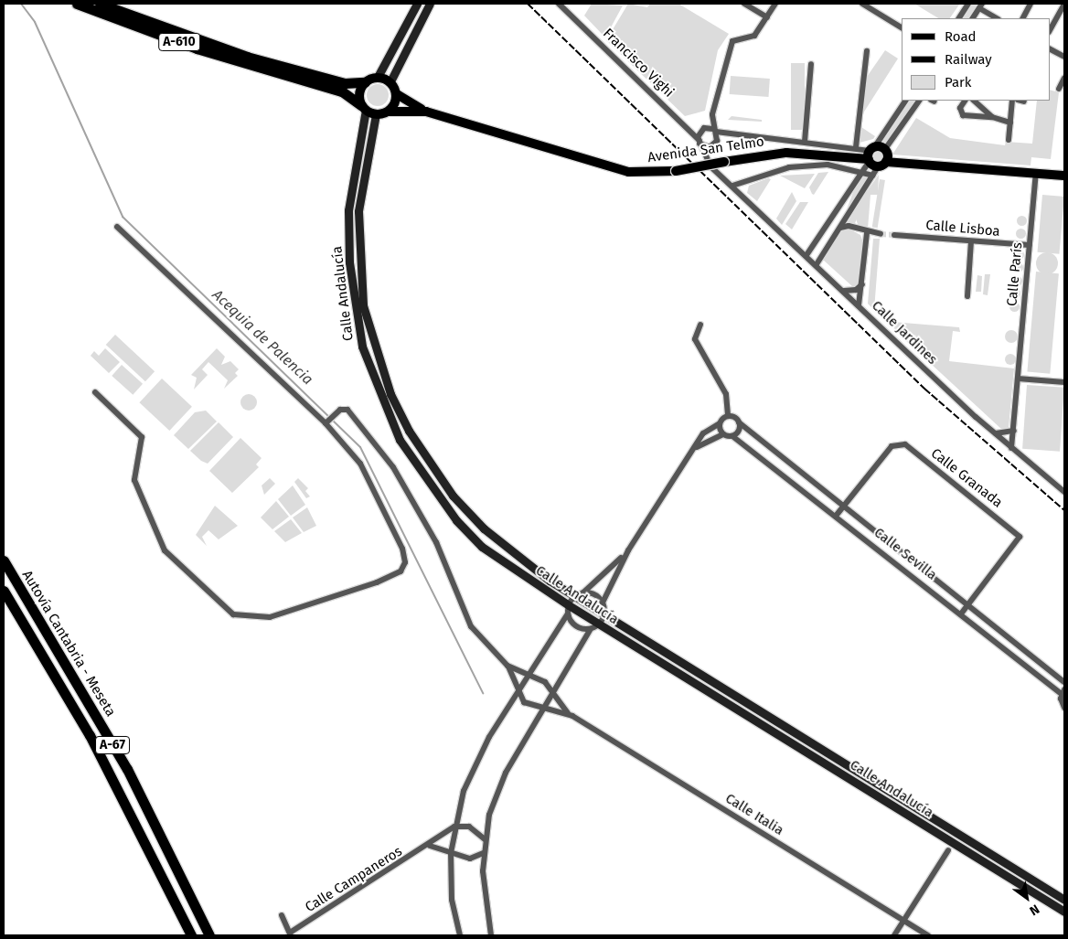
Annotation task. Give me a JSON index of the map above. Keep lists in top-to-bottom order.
{
  "streets": {
    "highway": ["A-610", "Autovía Cantabria - Meseta", "A-67"],
    "main road": ["Avenida San Telmo", "Calle Andalucía"],
    "street": [
      "Francisco Vighi",
      "Calle Lisboa",
      "Calle París",
      "Calle Jardines",
      "Calle Granada",
      "Calle Sevilla",
      "Calle Italia",
      "Calle Campaneros"
    ]
  },
  "crossings": [
    ["A-610", "Avenida San Telmo"],
    ["A-610", "Calle Andalucía"],
    ["Francisco Vighi", "Avenida San Telmo"],
    ["Avenida San Telmo", "Calle París"],
    ["Avenida San Telmo", "Calle Andalucía"],
    ["Calle Lisboa", "Calle París"],
    ["Calle París", "Calle Jardines"],
    ["Calle Granada", "Calle Sevilla"]
  ],
  "water": ["Acequia de Palencia"],
  "legend": ["Road", "Railway", "Park"],
  "north": "bottom right"
}
